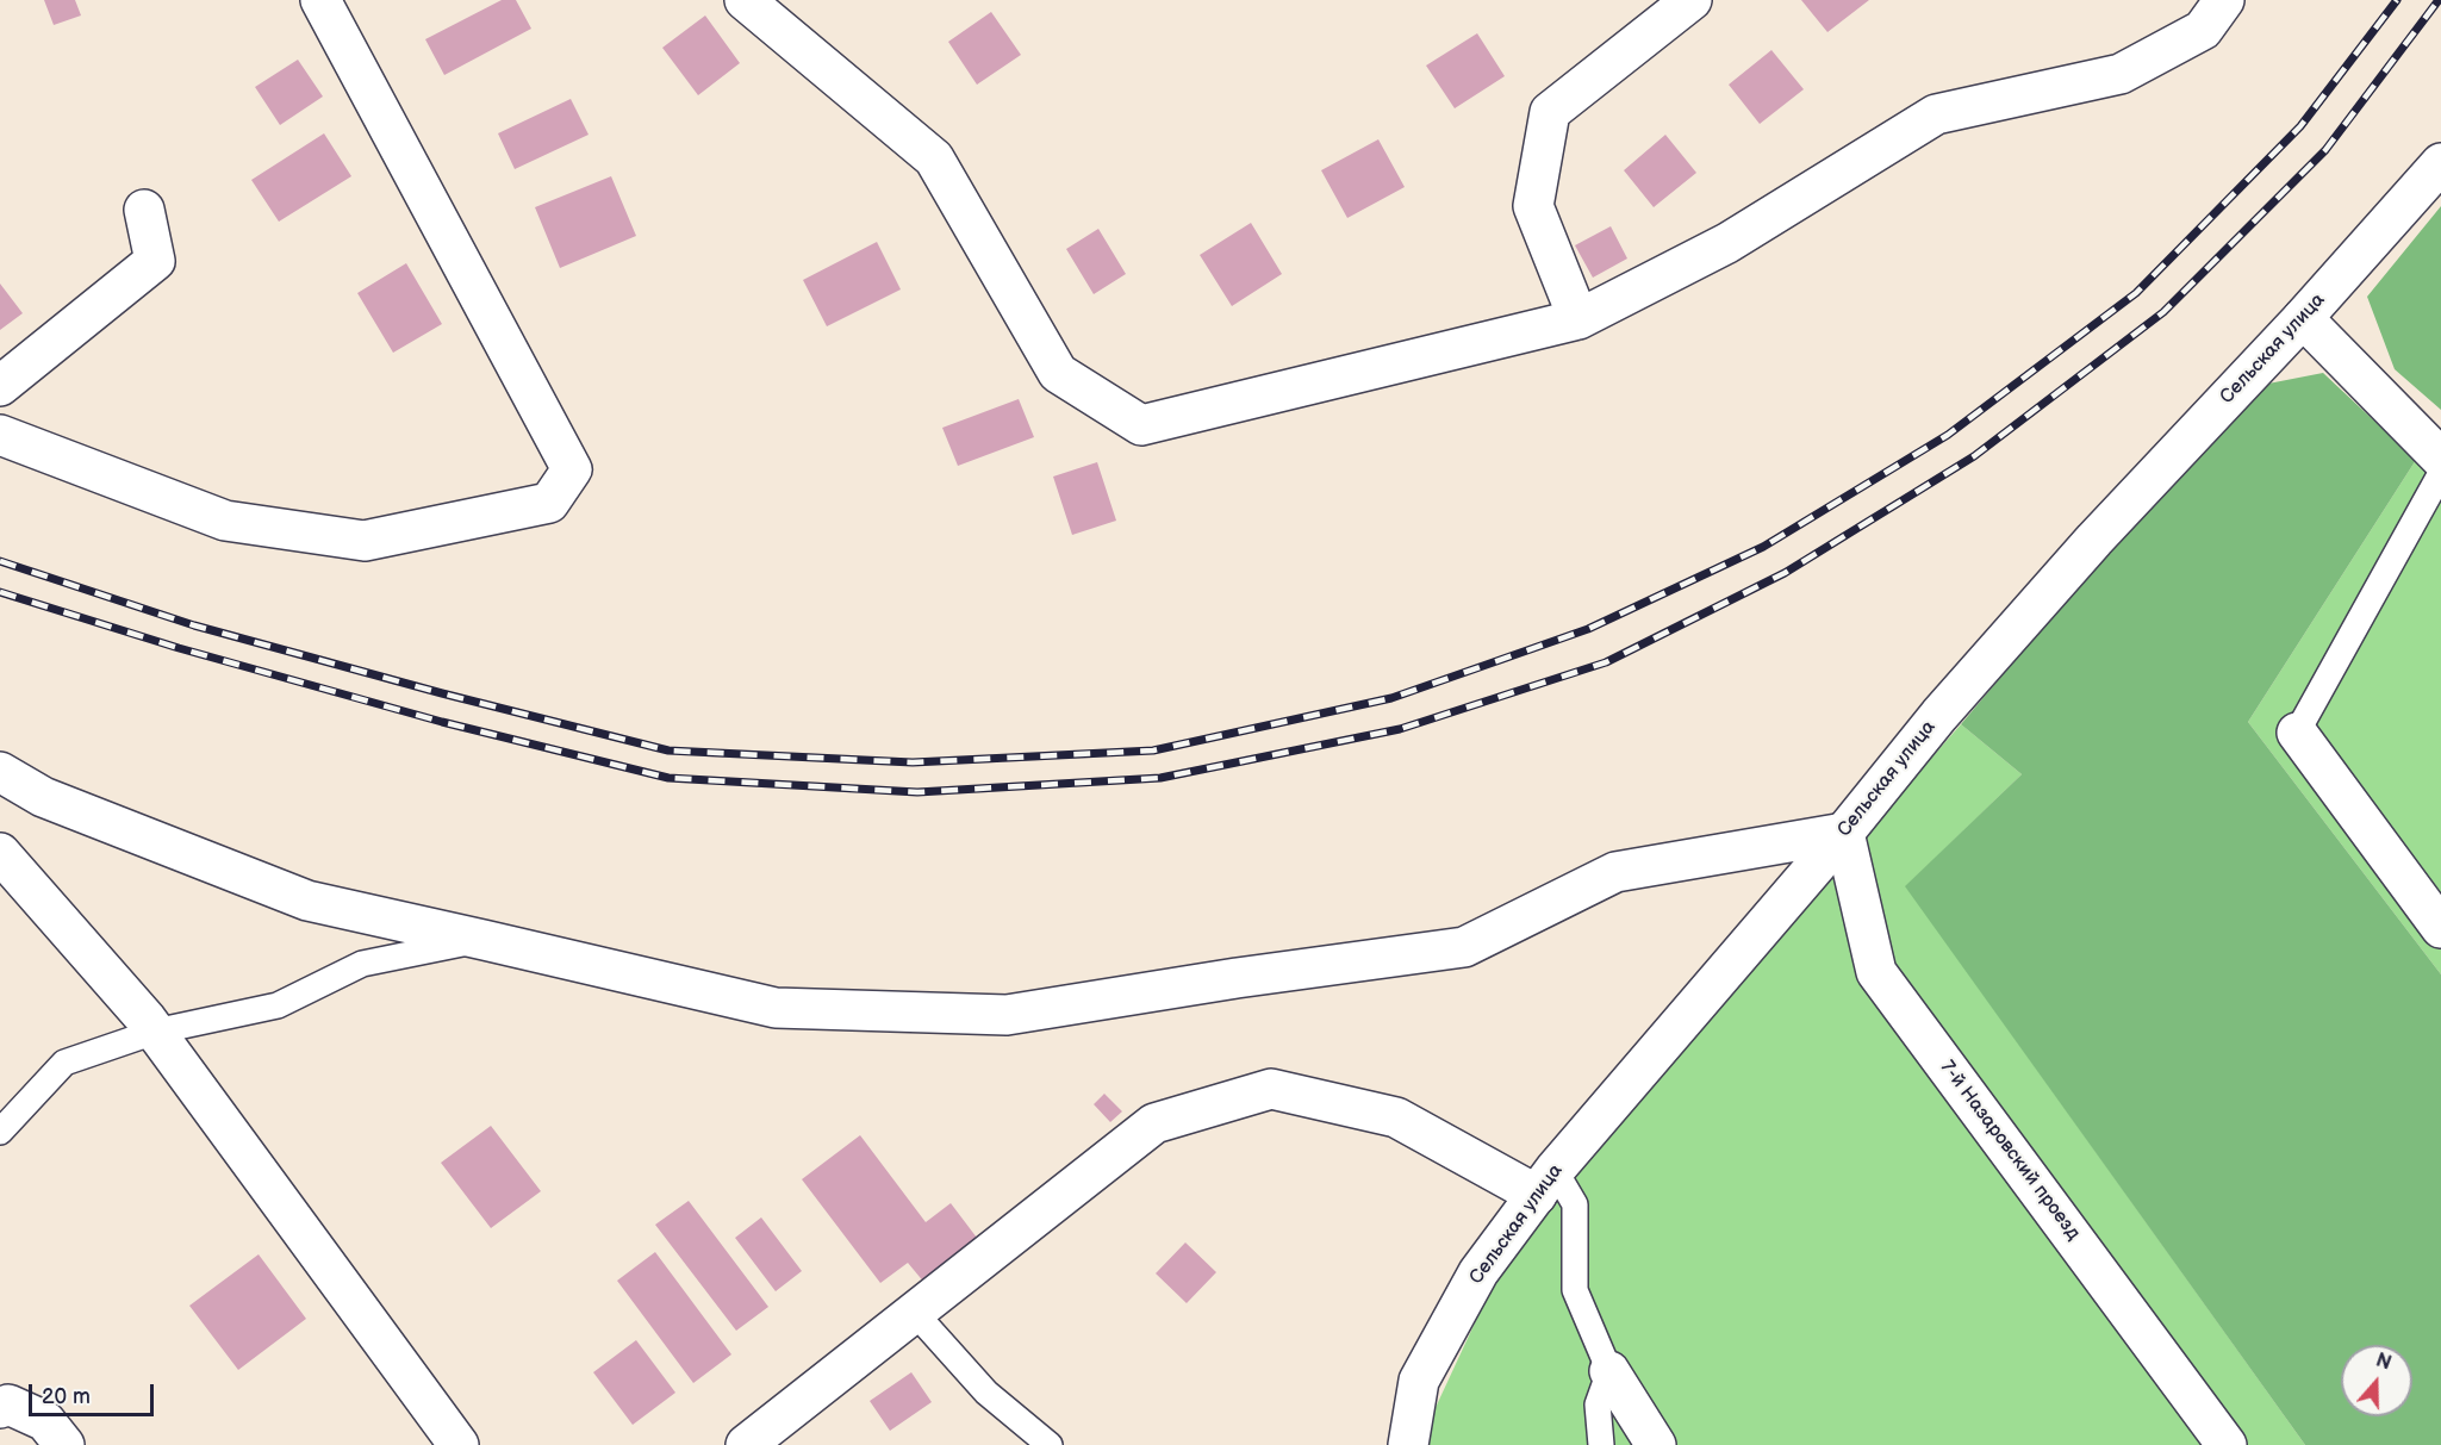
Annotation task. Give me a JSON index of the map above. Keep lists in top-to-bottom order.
{
  "streets": {
    "street": ["Сельская улица", "7-й Назаровский проезд"]
  },
  "crossings": [
    ["Сельская улица", "7-й Назаровский проезд"]
  ],
  "scale_bar": "20 m",
  "north": "top"
}
